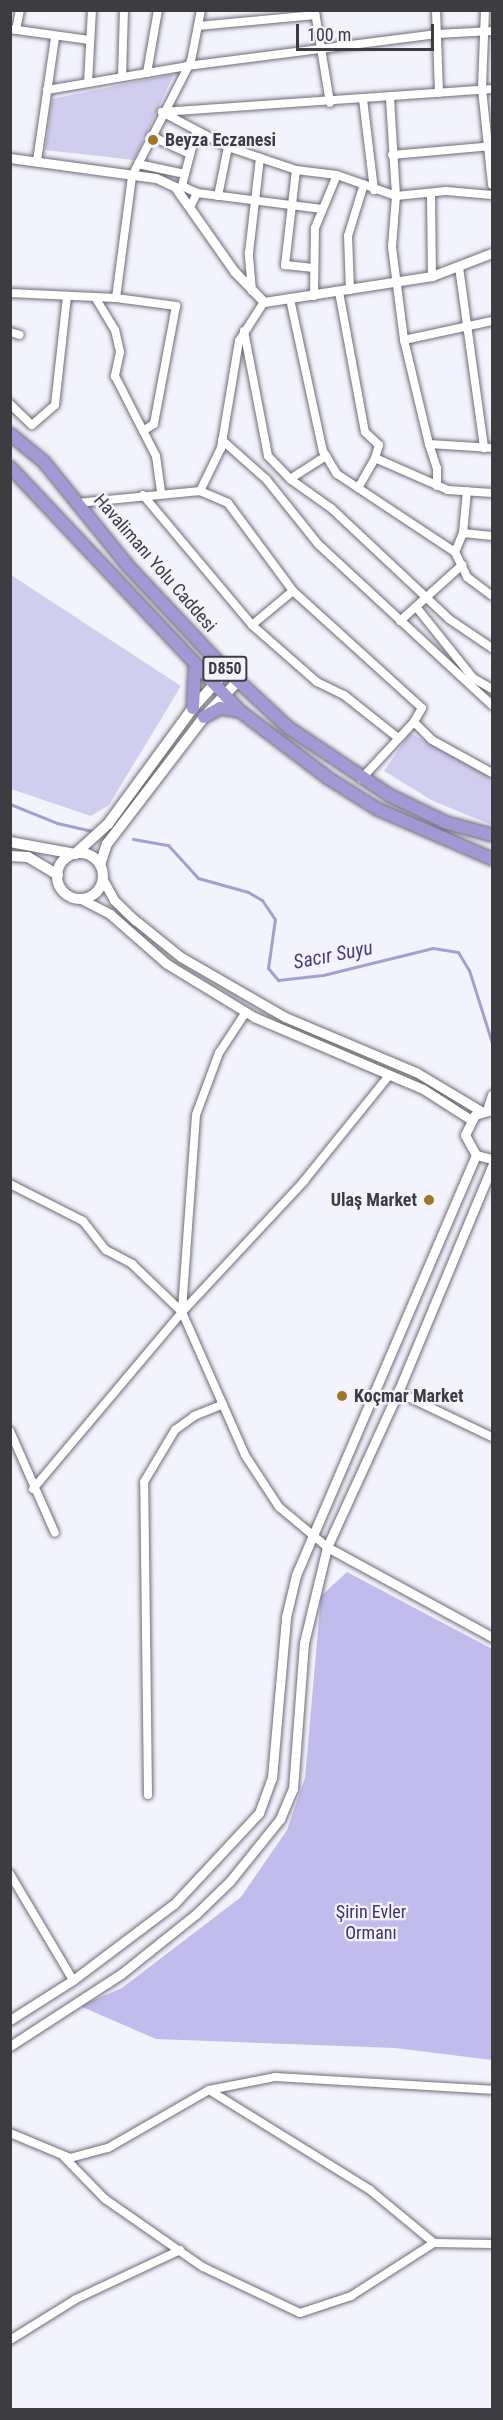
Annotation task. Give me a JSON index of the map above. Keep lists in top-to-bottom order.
{
  "streets": {
    "highway": ["Havalimanı Yolu Caddesi", "D850"]
  },
  "water": ["Sacır Suyu"],
  "parks": ["Şirin Evler Ormanı"],
  "places": ["Beyza Eczanesi", "Ulaş Market", "Koçmar Market"],
  "scale_bar": "100 m"
}
